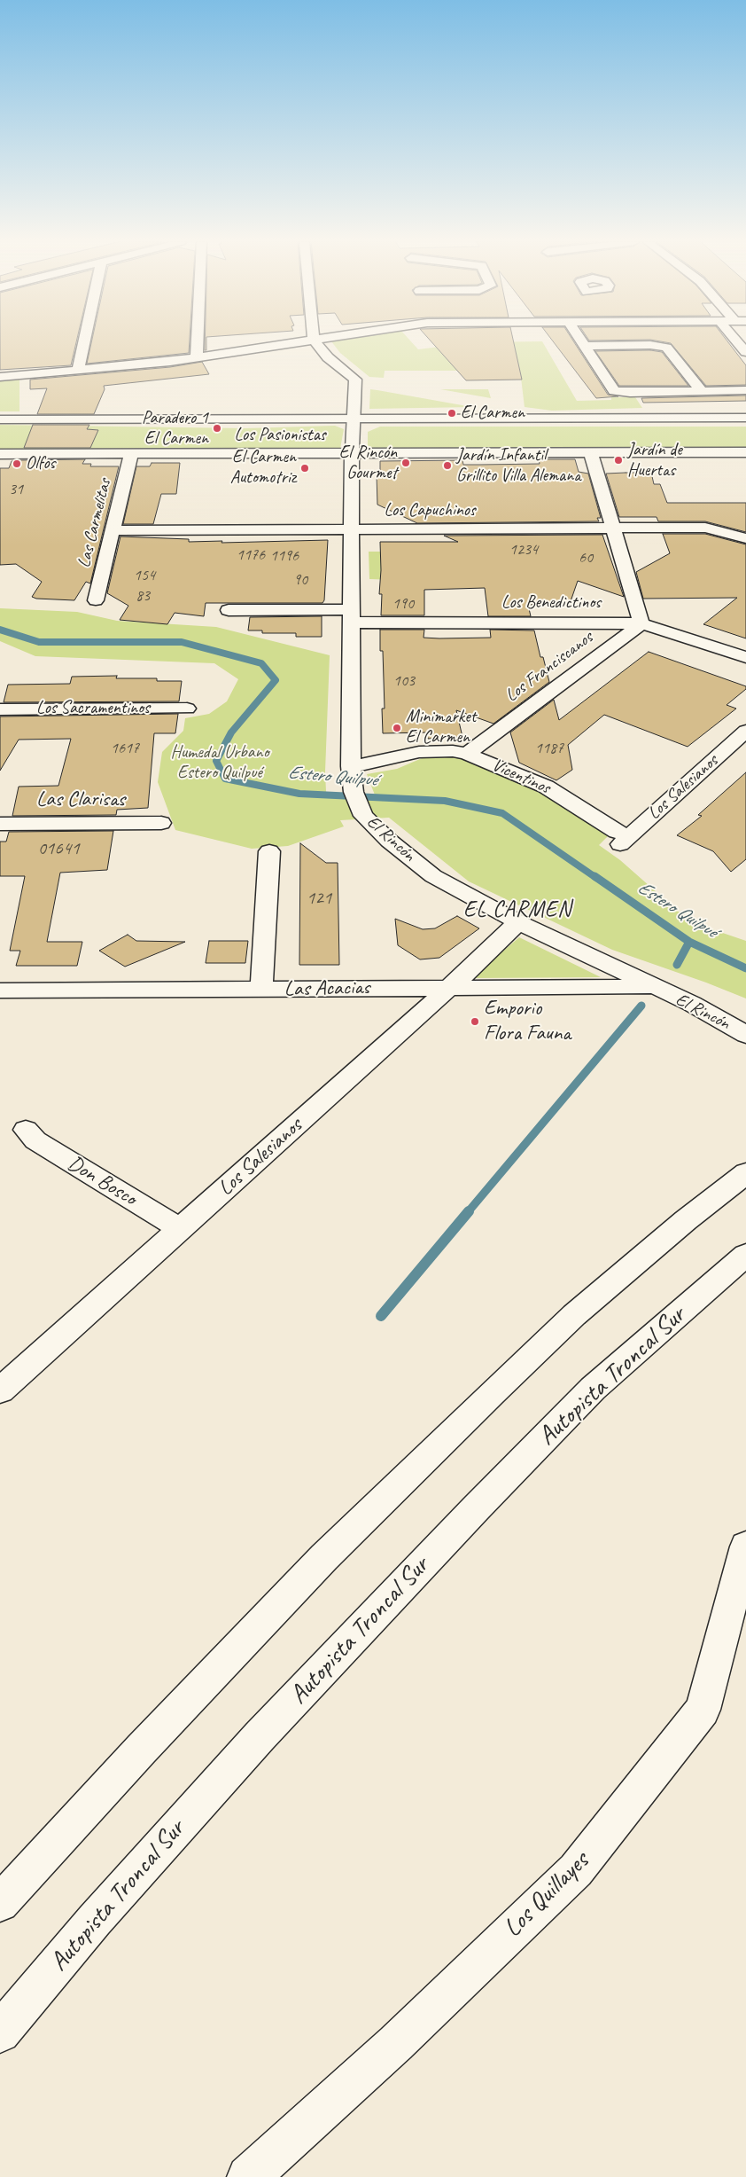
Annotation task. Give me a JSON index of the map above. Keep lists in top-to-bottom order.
{
  "streets": {
    "main road": [
      "Los Pasionistas",
      "Los Capuchinos",
      "Las Carmelitas",
      "Los Benedictinos",
      "Los Franciscanos",
      "Los Sacramentinos",
      "Vicentinos",
      "Los Salesianos",
      "Las Clarisas",
      "El Rincón",
      "Las Acacias",
      "Don Bosco",
      "Autopista Troncal Sur",
      "Los Quillayes"
    ]
  },
  "crossings": [
    ["Los Pasionistas", "Las Carmelitas"],
    ["Los Pasionistas", "El Rincón"],
    ["Los Capuchinos", "Las Carmelitas"],
    ["Los Capuchinos", "El Rincón"],
    ["Los Benedictinos", "Los Franciscanos"],
    ["Los Benedictinos", "El Rincón"],
    ["Los Franciscanos", "Vicentinos"],
    ["Vicentinos", "Los Salesianos"],
    ["Vicentinos", "El Rincón"],
    ["Los Salesianos", "El Rincón"],
    ["Los Salesianos", "Las Acacias"],
    ["Los Salesianos", "Don Bosco"],
    ["El Rincón", "Las Acacias"]
  ],
  "districts": ["EL CARMEN"],
  "water": ["Estero Quilpué"],
  "parks": ["Humedal Urbano Estero Quilpué"],
  "places": [
    "El Carmen",
    "Paradero 1 El Carmen",
    "Jardín de Huertas",
    "El Rincón Gourmet",
    "Olfos",
    "Jardín Infantil Grillito Villa Alemana",
    "El Carmen Automotriz",
    "Minimarket El Carmen",
    "Emporio Flora Fauna"
  ],
  "house_numbers": [
    "31",
    "1234",
    "1176",
    "1196",
    "60",
    "154",
    "90",
    "83",
    "190",
    "103",
    "1617",
    "1187",
    "01641",
    "121"
  ]
}
